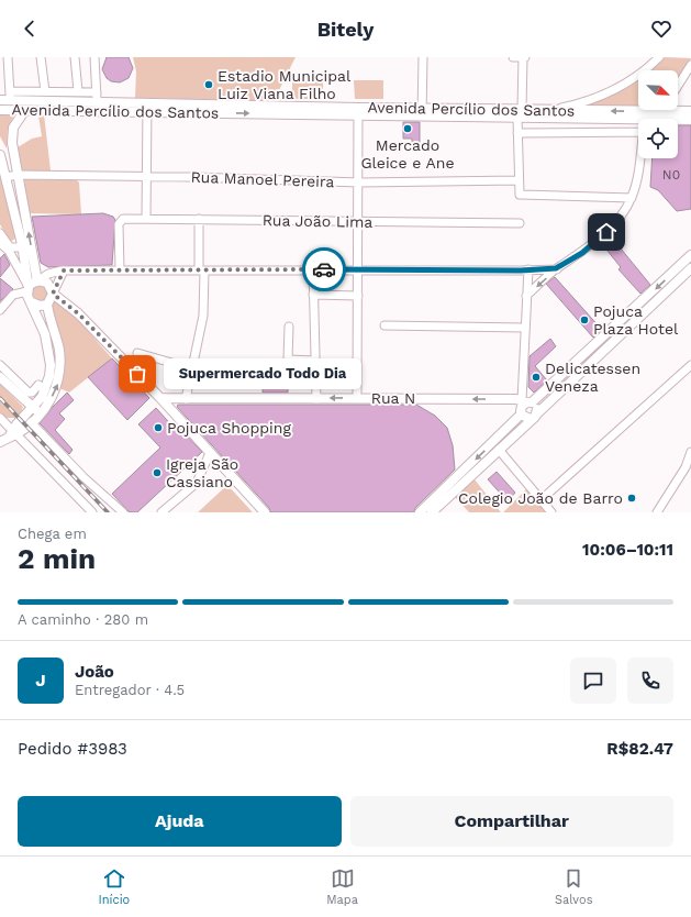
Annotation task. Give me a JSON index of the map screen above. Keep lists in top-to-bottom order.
{
  "streets": {
    "street": [
      "Avenida Percílio dos Santos",
      "Rua Manoel Pereira",
      "Rua João Lima",
      "Rua N"
    ]
  },
  "places": [
    "Estadio Municipal Luiz Viana Filho",
    "Mercado Gleice e Ane",
    "Pojuca Plaza Hotel",
    "Supermercado Todo Dia",
    "Delicatessen Veneza",
    "Pojuca Shopping",
    "Igreja São Cassiano",
    "Colegio João de Barro"
  ],
  "house_numbers": ["N0"],
  "north": "bottom right",
  "page": {
    "header": "Bitely",
    "bubble": "Supermercado Todo Dia",
    "heading": ["2 min", "Chega em", "10:06–10:11"],
    "panel": [
      "João",
      "Entregador · 4.5",
      "Pedido #3983",
      "R$82.47"
    ],
    "bar": "A caminho · 280 m",
    "round": "J",
    "buttons": ["Ajuda", "Compartilhar"],
    "tabs": ["Início", "Mapa", "Salvos"]
  }
}
